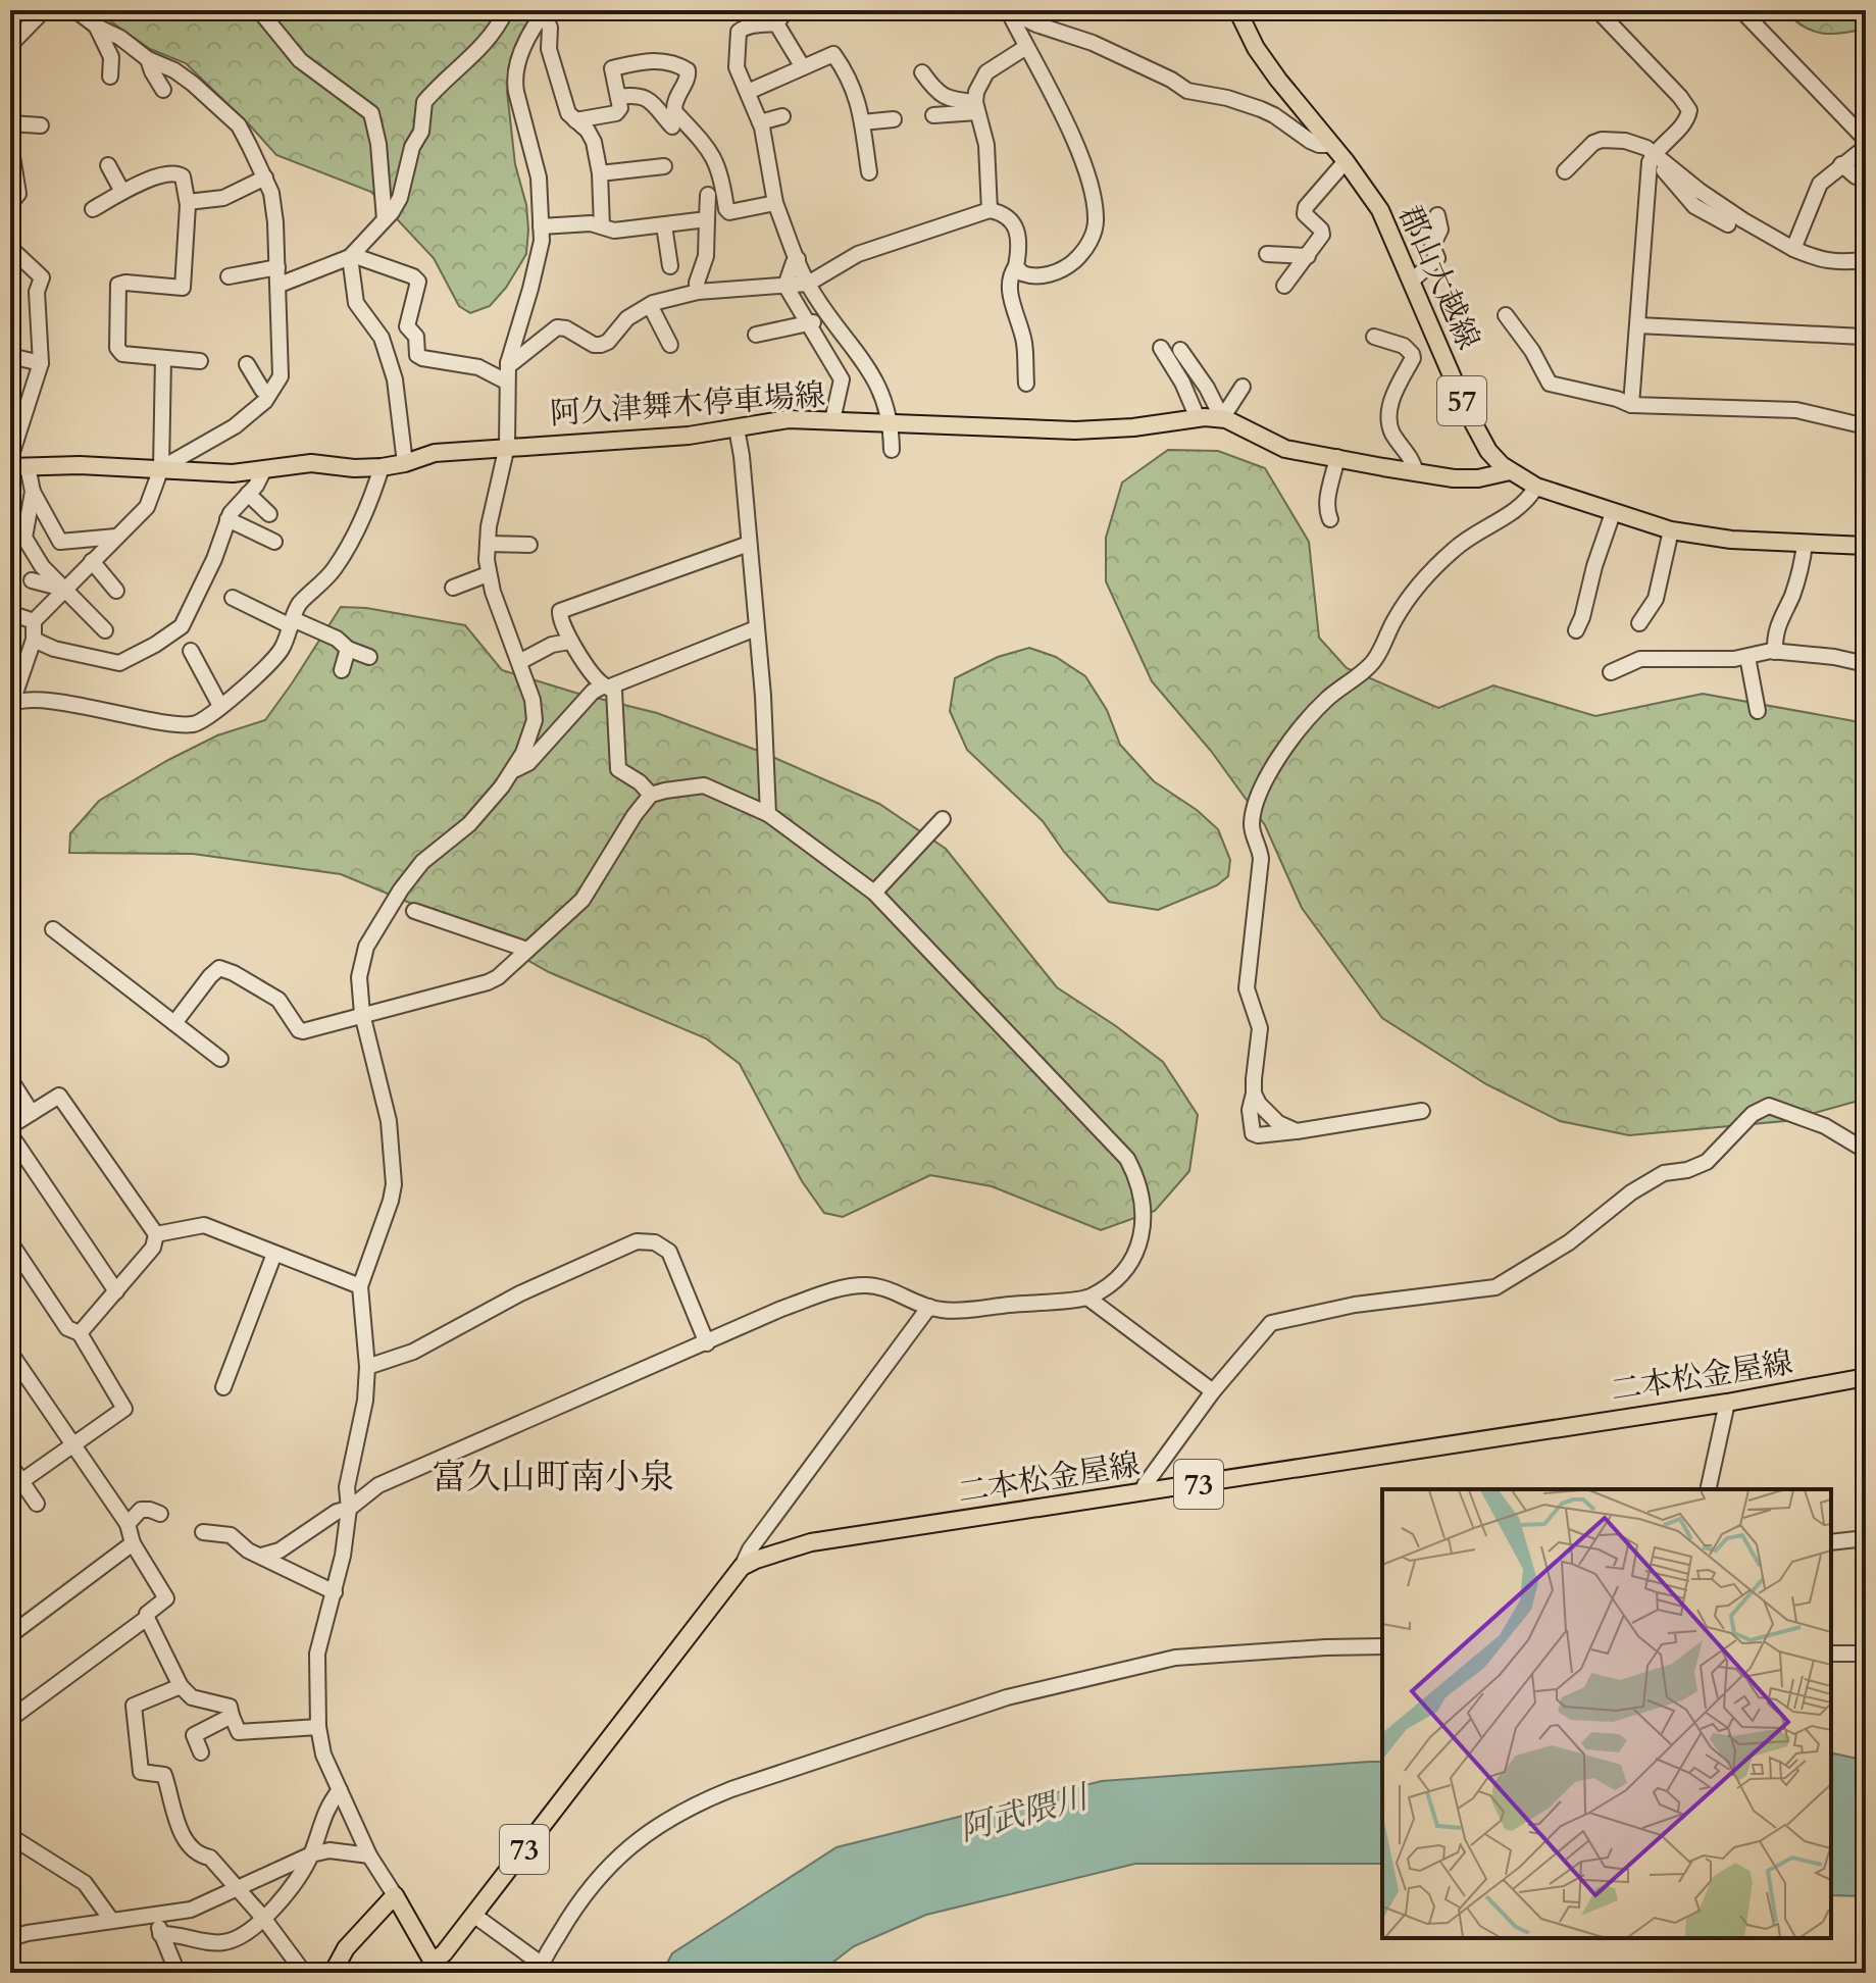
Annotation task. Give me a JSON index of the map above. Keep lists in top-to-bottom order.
{
  "streets": {
    "main road": [
      "郡山大越線",
      "57",
      "阿久津舞木停車場線",
      "二本松金屋線",
      "73"
    ]
  },
  "crossings": [
    ["郡山大越線", "阿久津舞木停車場線"],
    ["二本松金屋線", "73"]
  ],
  "districts": ["富久山町南小泉"],
  "water": ["阿武隈川"]
}
